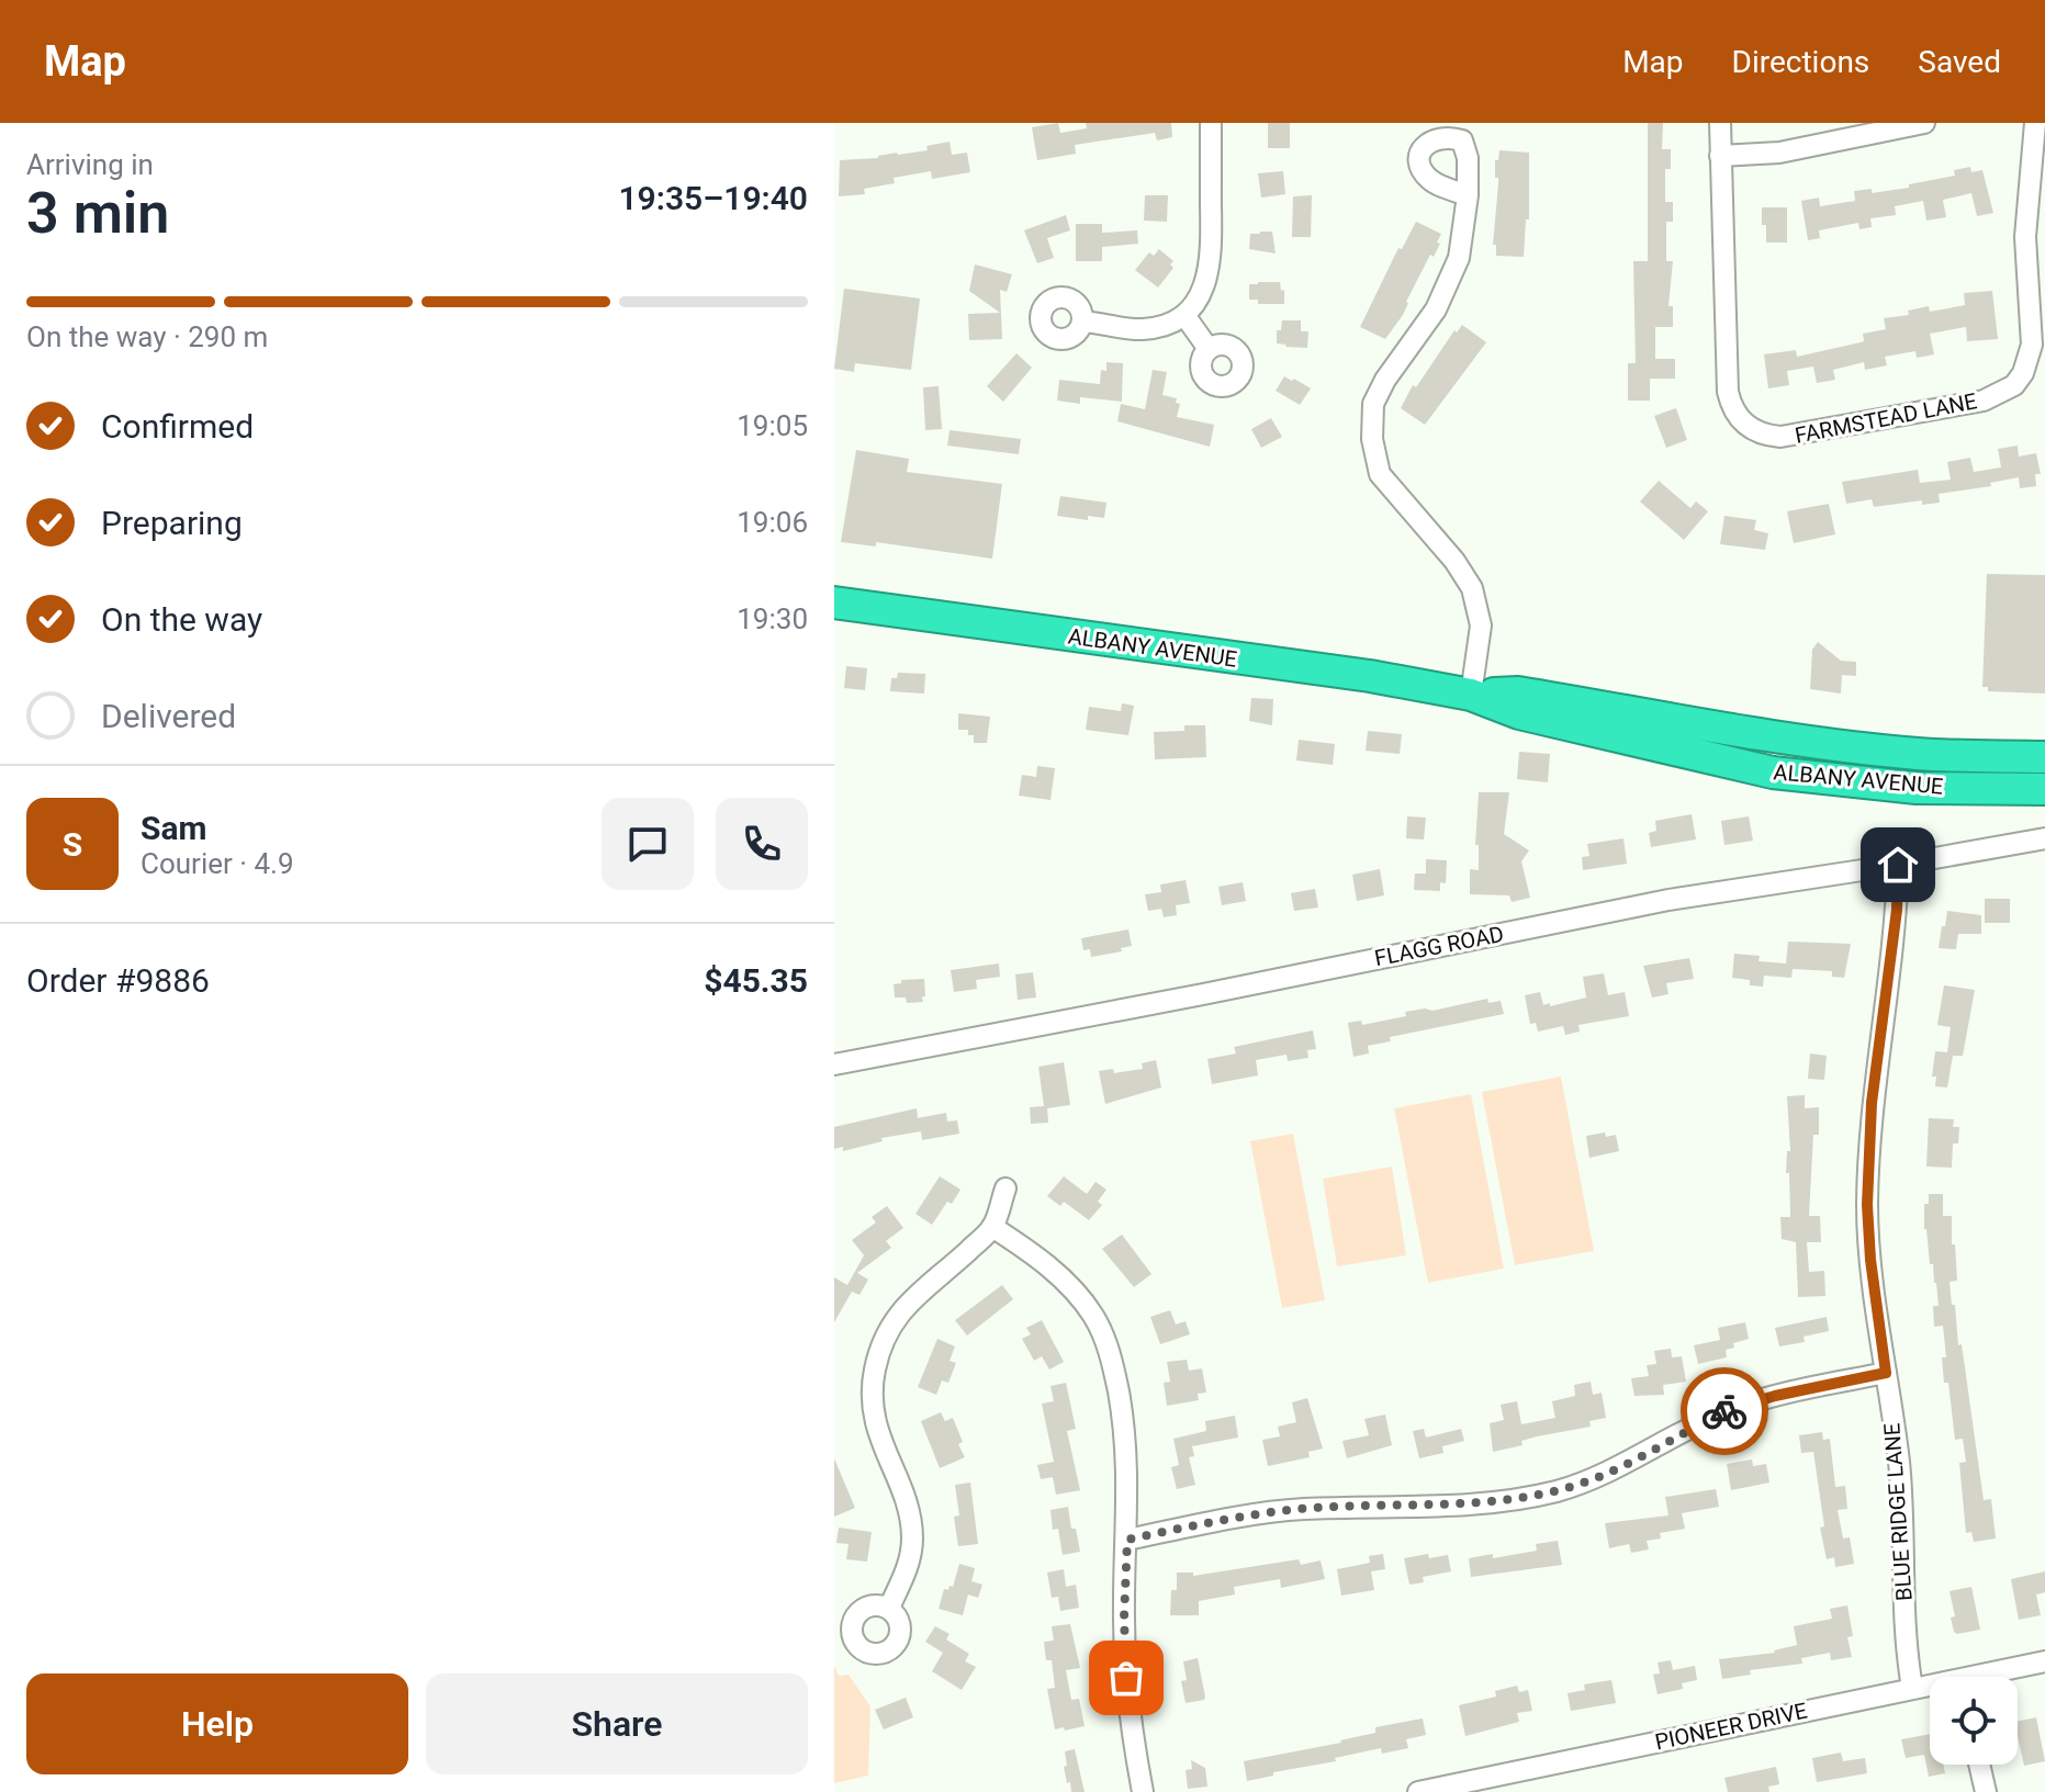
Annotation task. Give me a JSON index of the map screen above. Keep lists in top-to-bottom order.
{
  "streets": {
    "highway": ["ALBANY AVENUE"],
    "street": [
      "FARMSTEAD LANE",
      "FLAGG ROAD",
      "BLUE RIDGE LANE",
      "PIONEER DRIVE"
    ]
  },
  "crossings": [
    ["FLAGG ROAD", "BLUE RIDGE LANE"],
    ["BLUE RIDGE LANE", "PIONEER DRIVE"]
  ],
  "page": {
    "header": "Map",
    "nav": ["Map", "Directions", "Saved"],
    "heading": ["3 min", "Arriving in", "19:35–19:40"],
    "panel": [
      "Sam",
      "Courier · 4.9",
      "Order #9886",
      "$45.35"
    ],
    "bar": "On the way · 290 m",
    "list": [
      ["Confirmed", "19:05"],
      ["Preparing", "19:06"],
      ["On the way", "19:30"],
      "Delivered"
    ],
    "round": "S",
    "buttons": ["Help", "Share"]
  }
}
